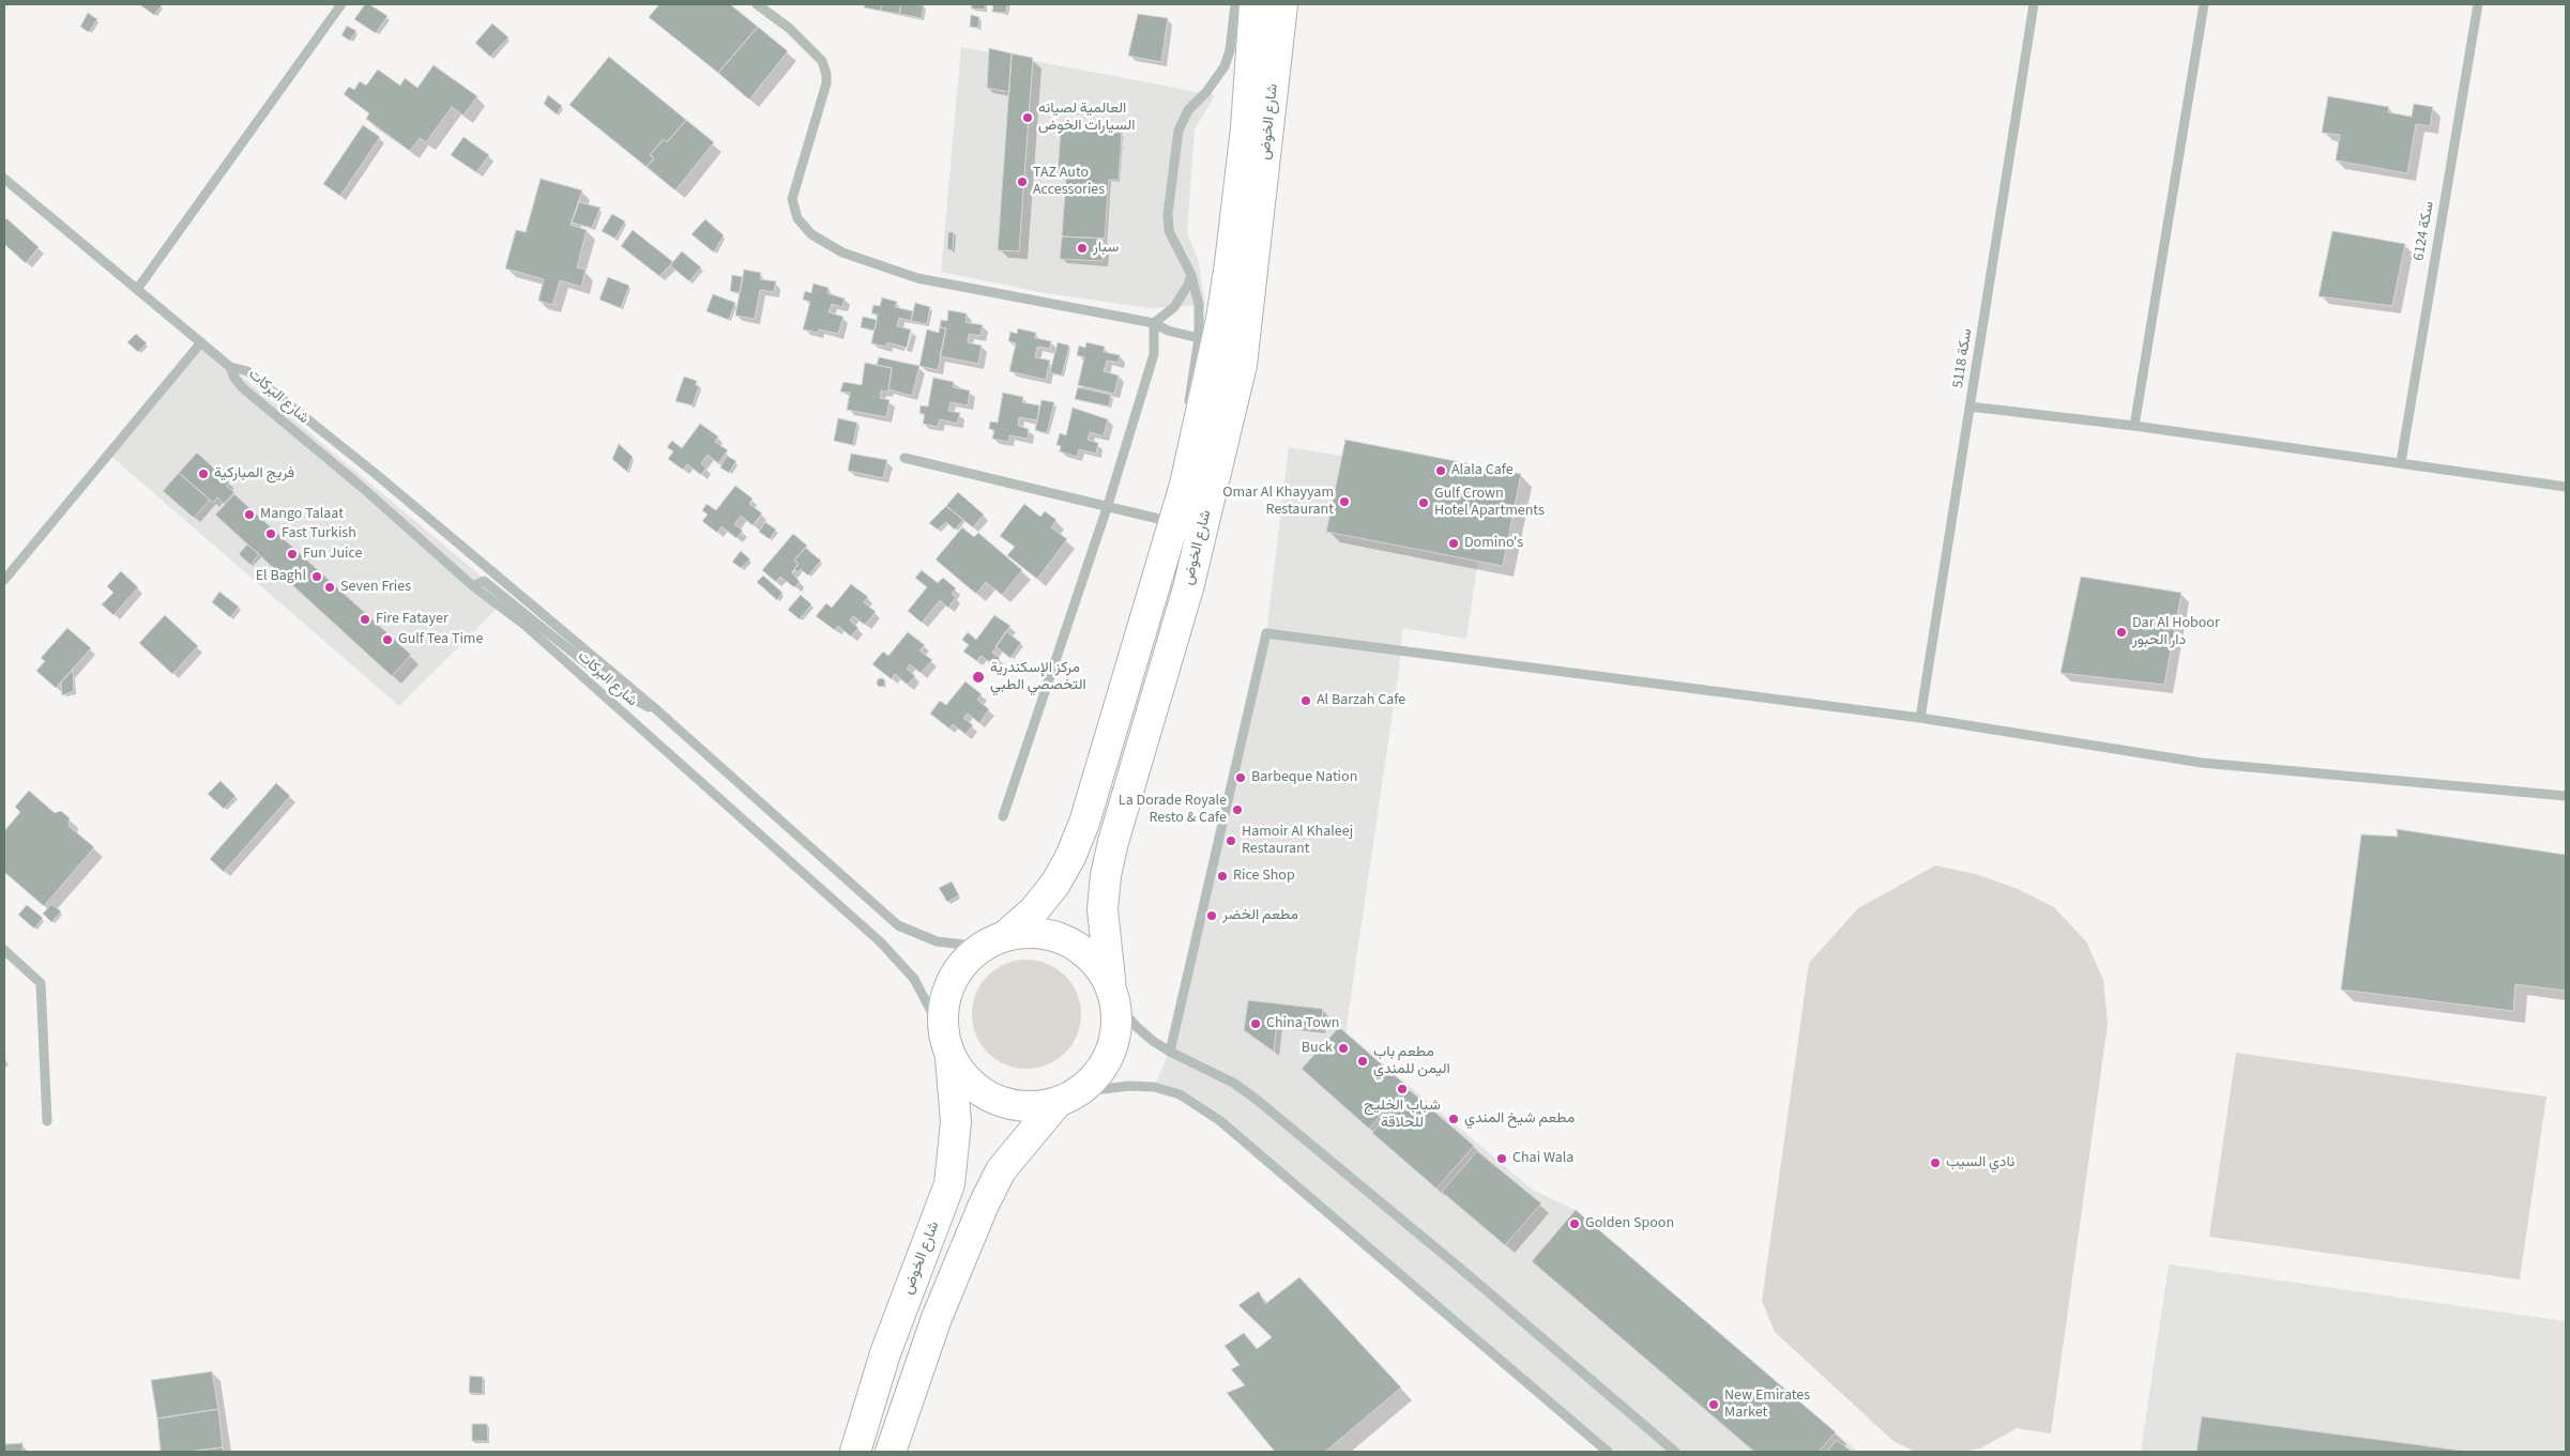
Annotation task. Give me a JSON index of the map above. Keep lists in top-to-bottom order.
{
  "streets": {
    "main road": ["شارع الخوض"],
    "street": ["سكة 6124", "سكة 5118", "شارع البركات"]
  },
  "crossings": [
    ["شارع الخوض", "شارع البركات"]
  ],
  "places": [
    "العالمية لصيانه السيارات الخوض",
    "TAZ Auto Accessories",
    "سبار",
    "Alala Cafe",
    "فريج المباركية",
    "Omar Al Khayyam Restaurant",
    "Gulf Crown Hotel Apartments",
    "Mango Talaat",
    "Fast Turkish",
    "Domino's",
    "Fun Juice",
    "El Baghl",
    "Seven Fries",
    "Fire Fatayer",
    "Dar Al Hoboor دار الحبور",
    "Gulf Tea Time",
    "مركز الإسكندرية التخصصي الطبي",
    "Al Barzah Cafe",
    "Barbeque Nation",
    "La Dorade Royale Resto & Cafe",
    "Hamoir Al Khaleej Restaurant",
    "Rice Shop",
    "مطعم الخضر",
    "China Town",
    "Buck",
    "مطعم باب اليمن للمندي",
    "شباب الخليج للحلاقة",
    "مطعم شيخ المندي",
    "Chai Wala",
    "نادي السيب",
    "Golden Spoon",
    "New Emirates Market"
  ]
}
